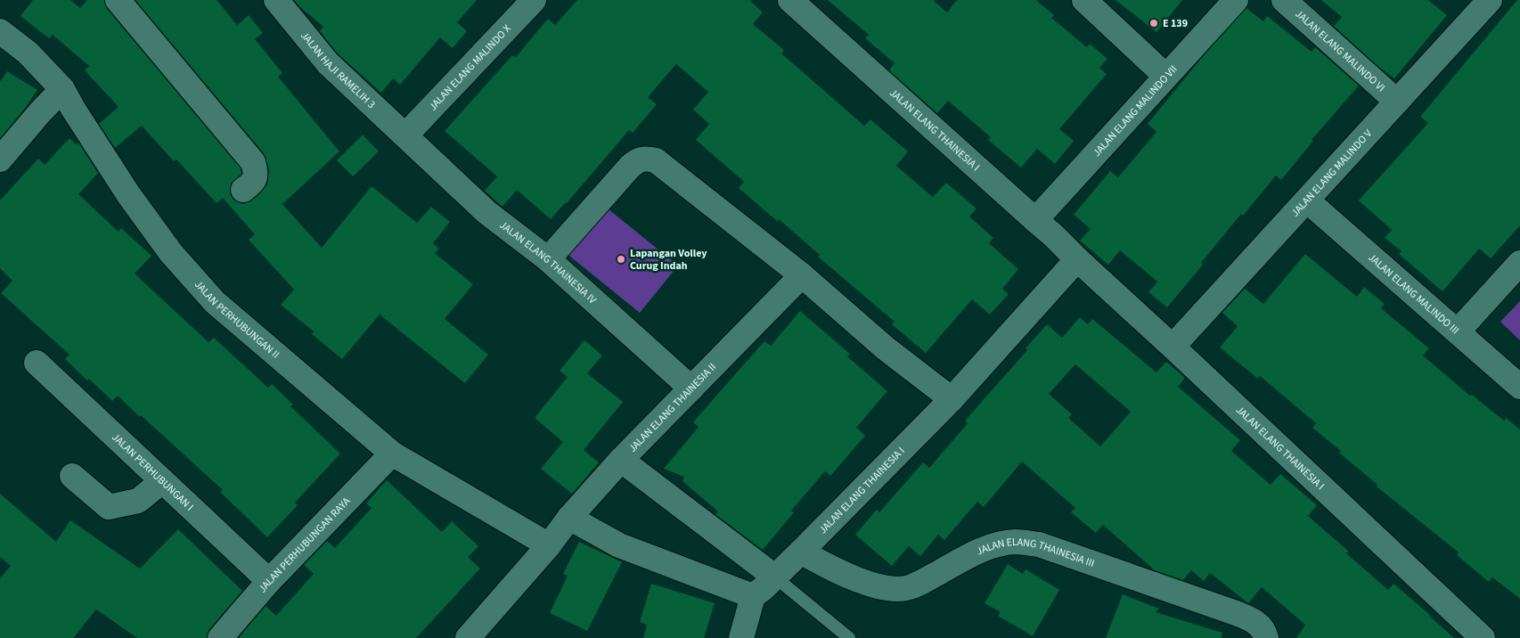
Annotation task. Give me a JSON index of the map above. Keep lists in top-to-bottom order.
{
  "streets": {
    "street": [
      "JALAN ELANG MALINDO VI",
      "JALAN ELANG MALINDO X",
      "JALAN HAJI RAMELIH 3",
      "JALAN ELANG MALINDO VII",
      "JALAN ELANG THAINESIA I",
      "JALAN ELANG MALINDO V",
      "JALAN ELANG THAINESIA IV",
      "JALAN ELANG MALINDO III",
      "JALAN PERHUBUNGAN II",
      "JALAN ELANG THAINESIA II",
      "JALAN PERHUBUNGAN I",
      "JALAN PERHUBUNGAN RAYA",
      "JALAN ELANG THAINESIA III"
    ]
  },
  "crossings": [
    ["JALAN ELANG MALINDO VI", "JALAN ELANG MALINDO V"],
    ["JALAN ELANG MALINDO X", "JALAN HAJI RAMELIH 3"],
    ["JALAN ELANG MALINDO X", "JALAN ELANG THAINESIA IV"],
    ["JALAN HAJI RAMELIH 3", "JALAN ELANG THAINESIA IV"],
    ["JALAN ELANG MALINDO VII", "JALAN ELANG THAINESIA I"],
    ["JALAN ELANG THAINESIA I", "JALAN ELANG MALINDO V"],
    ["JALAN ELANG THAINESIA I", "JALAN ELANG THAINESIA III"],
    ["JALAN ELANG MALINDO V", "JALAN ELANG MALINDO III"],
    ["JALAN ELANG THAINESIA IV", "JALAN ELANG THAINESIA II"],
    ["JALAN PERHUBUNGAN II", "JALAN ELANG THAINESIA II"],
    ["JALAN PERHUBUNGAN II", "JALAN PERHUBUNGAN RAYA"],
    ["JALAN PERHUBUNGAN I", "JALAN PERHUBUNGAN RAYA"]
  ],
  "places": ["E 139", "Lapangan Volley Curug Indah"]
}
